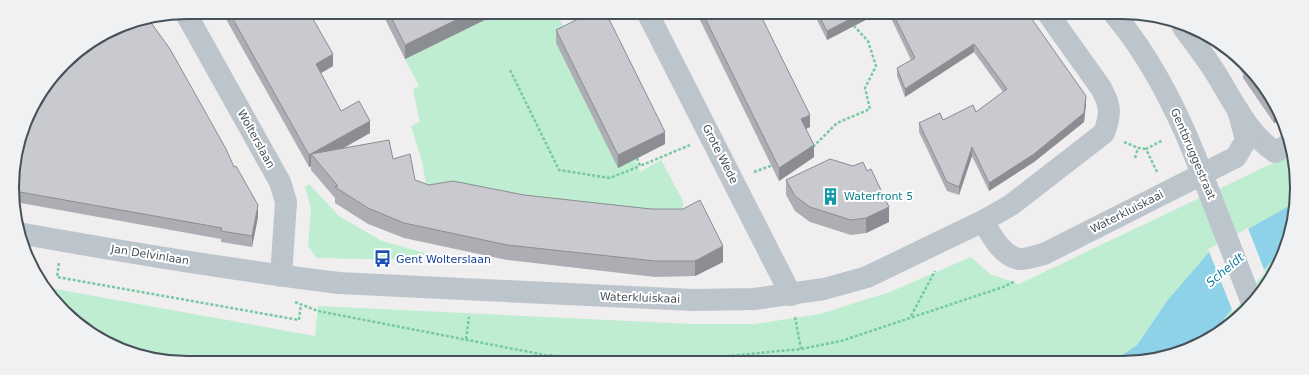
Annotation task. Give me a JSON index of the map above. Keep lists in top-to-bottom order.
{
  "streets": {
    "street": [
      "Wolterslaan",
      "Grote Wede",
      "Gentbruggestraat",
      "Waterkluiskaai",
      "Jan Delvinlaan"
    ]
  },
  "crossings": [
    ["Wolterslaan", "Waterkluiskaai"],
    ["Wolterslaan", "Jan Delvinlaan"],
    ["Grote Wede", "Waterkluiskaai"],
    ["Waterkluiskaai", "Jan Delvinlaan"]
  ],
  "water": ["Scheldt"],
  "places": {
    "building": ["Waterfront 5"],
    "bus stop": ["Gent Wolterslaan"]
  }
}
